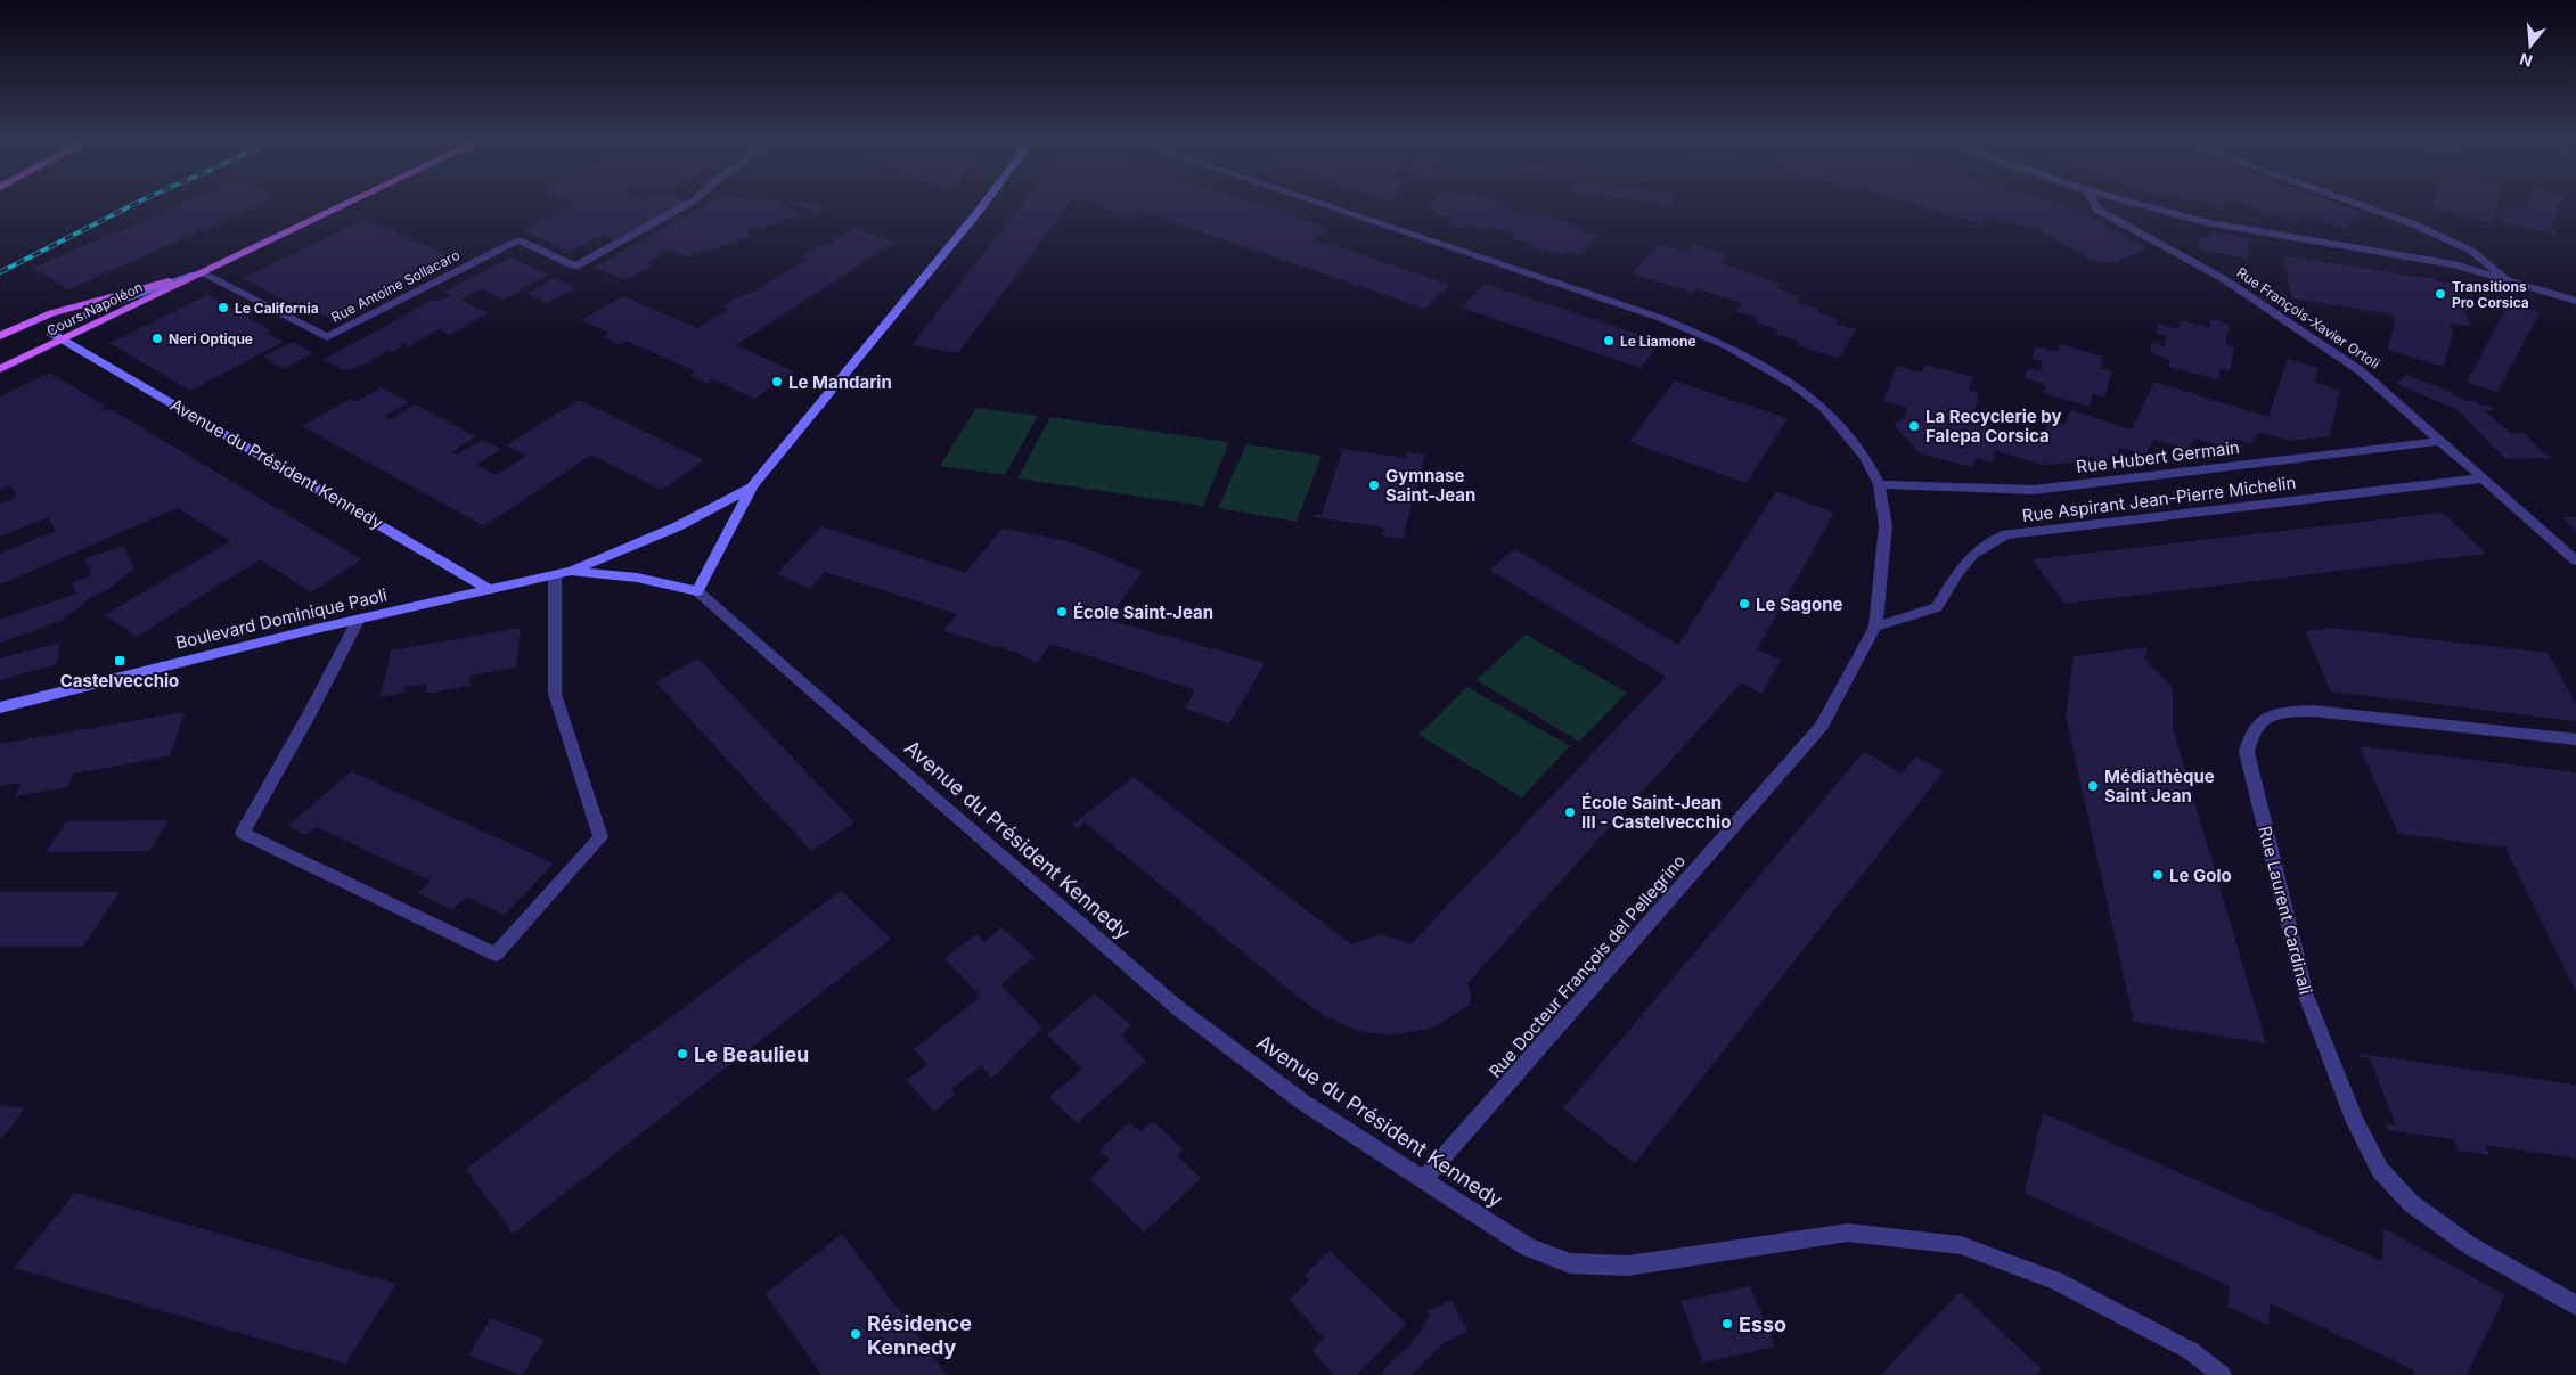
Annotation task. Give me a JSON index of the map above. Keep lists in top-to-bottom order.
{
  "streets": {
    "main road": ["Cours Napoléon", "Avenue du Président Kennedy", "Boulevard Dominique Paoli"],
    "street": [
      "Rue Antoine Sollacaro",
      "Rue François-Xavier Ortoli",
      "Rue Hubert Germain",
      "Rue Aspirant Jean-Pierre Michelin",
      "Rue Laurent Cardinali",
      "Rue Docteur François del Pellegrino"
    ]
  },
  "crossings": [
    ["Rue Antoine Sollacaro", "Cours Napoléon"],
    ["Cours Napoléon", "Avenue du Président Kennedy"],
    ["Rue François-Xavier Ortoli", "Rue Hubert Germain"],
    ["Rue François-Xavier Ortoli", "Rue Aspirant Jean-Pierre Michelin"],
    ["Rue Hubert Germain", "Rue Docteur François del Pellegrino"],
    ["Avenue du Président Kennedy", "Boulevard Dominique Paoli"],
    ["Avenue du Président Kennedy", "Rue Docteur François del Pellegrino"],
    ["Rue Aspirant Jean-Pierre Michelin", "Rue Docteur François del Pellegrino"]
  ],
  "places": {
    "other": [
      "Transitions Pro Corsica",
      "Le California",
      "Neri Optique",
      "Le Liamone",
      "Le Mandarin",
      "La Recyclerie by Falepa Corsica",
      "Gymnase Saint-Jean",
      "Le Sagone",
      "École Saint-Jean",
      "Médiathèque Saint Jean",
      "École Saint-Jean III - Castelvecchio",
      "Le Golo",
      "Le Beaulieu",
      "Esso",
      "Résidence Kennedy"
    ],
    "transit": ["Castelvecchio"]
  },
  "north": "bottom"
}
